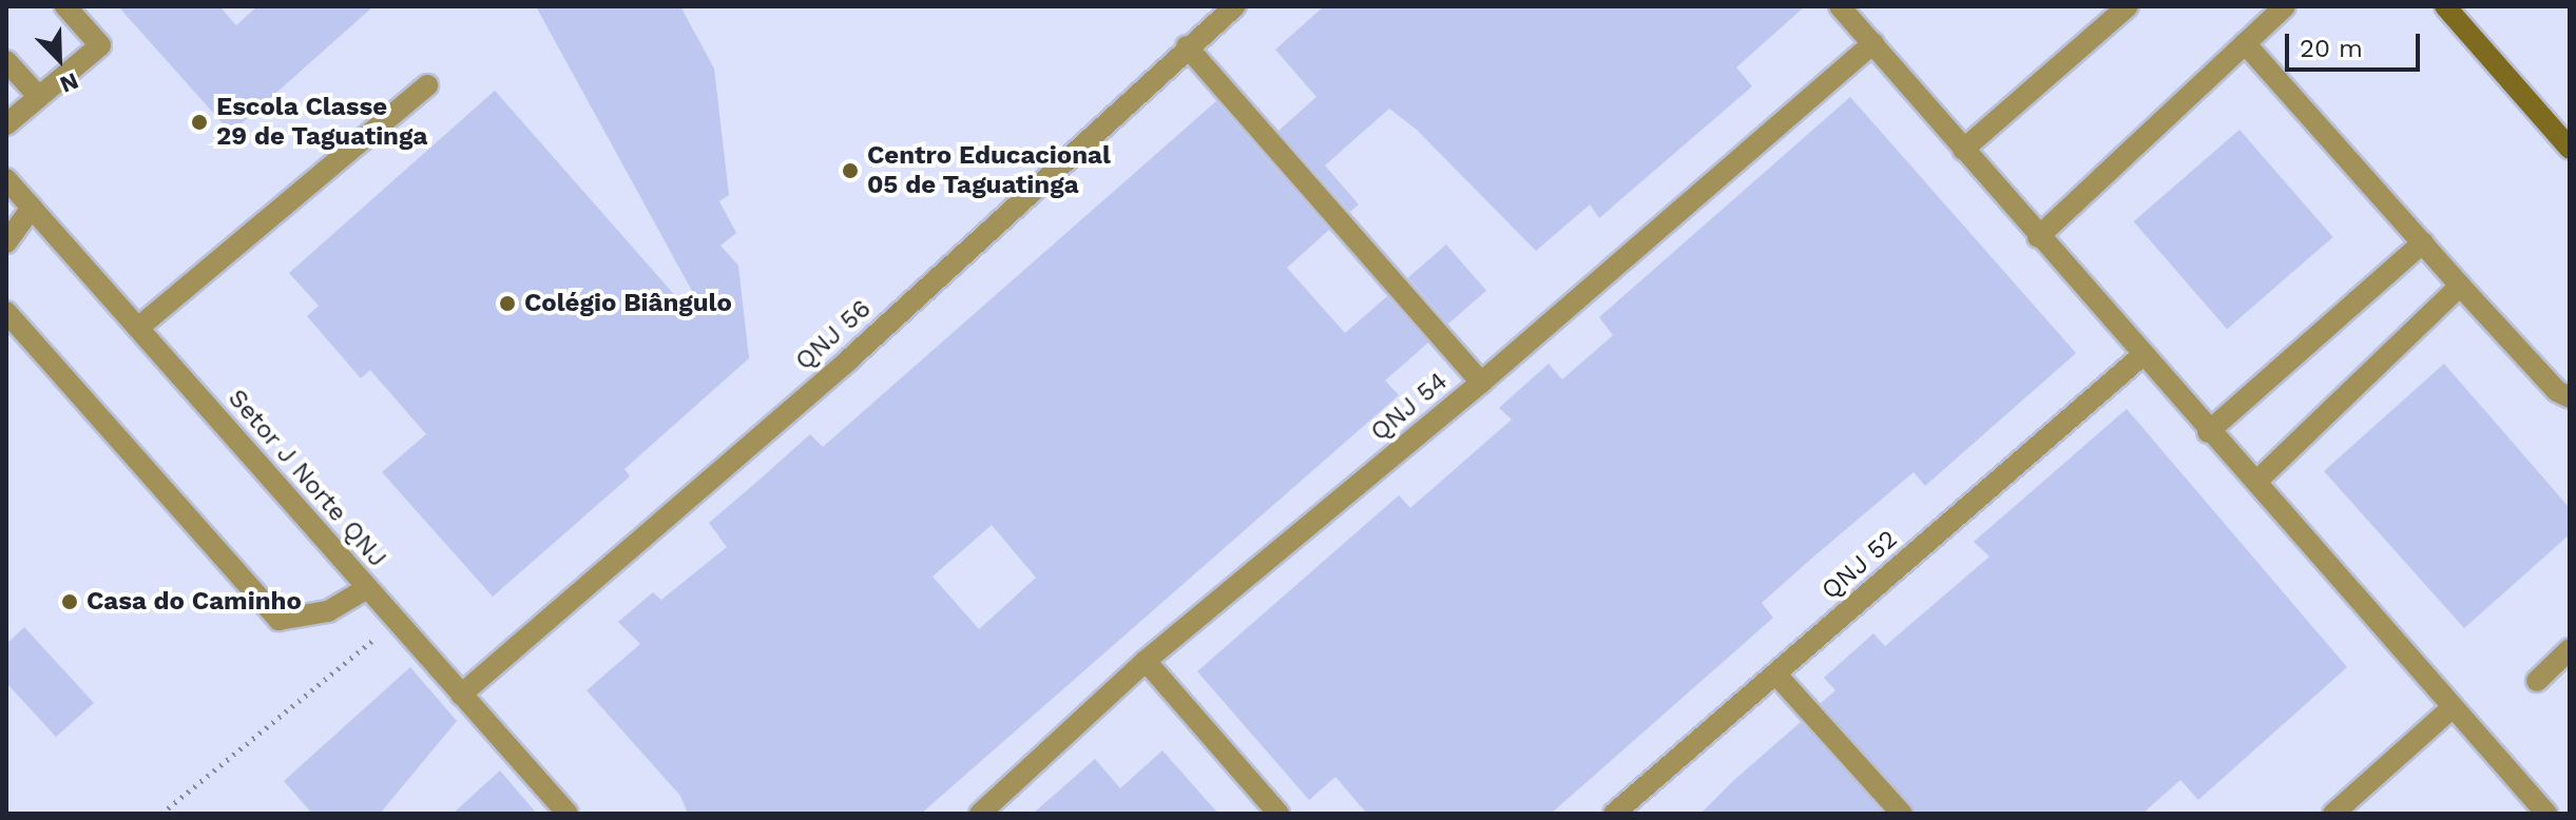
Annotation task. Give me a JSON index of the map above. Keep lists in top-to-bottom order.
{
  "streets": {
    "street": [
      "QNJ 56",
      "QNJ 54",
      "Setor J Norte QNJ",
      "QNJ 52"
    ]
  },
  "crossings": [
    ["QNJ 56", "Setor J Norte QNJ"]
  ],
  "places": [
    "Escola Classe 29 de Taguatinga",
    "Centro Educacional 05 de Taguatinga",
    "Colégio Biângulo",
    "Casa do Caminho"
  ],
  "scale_bar": "20 m",
  "north": "bottom right"
}
